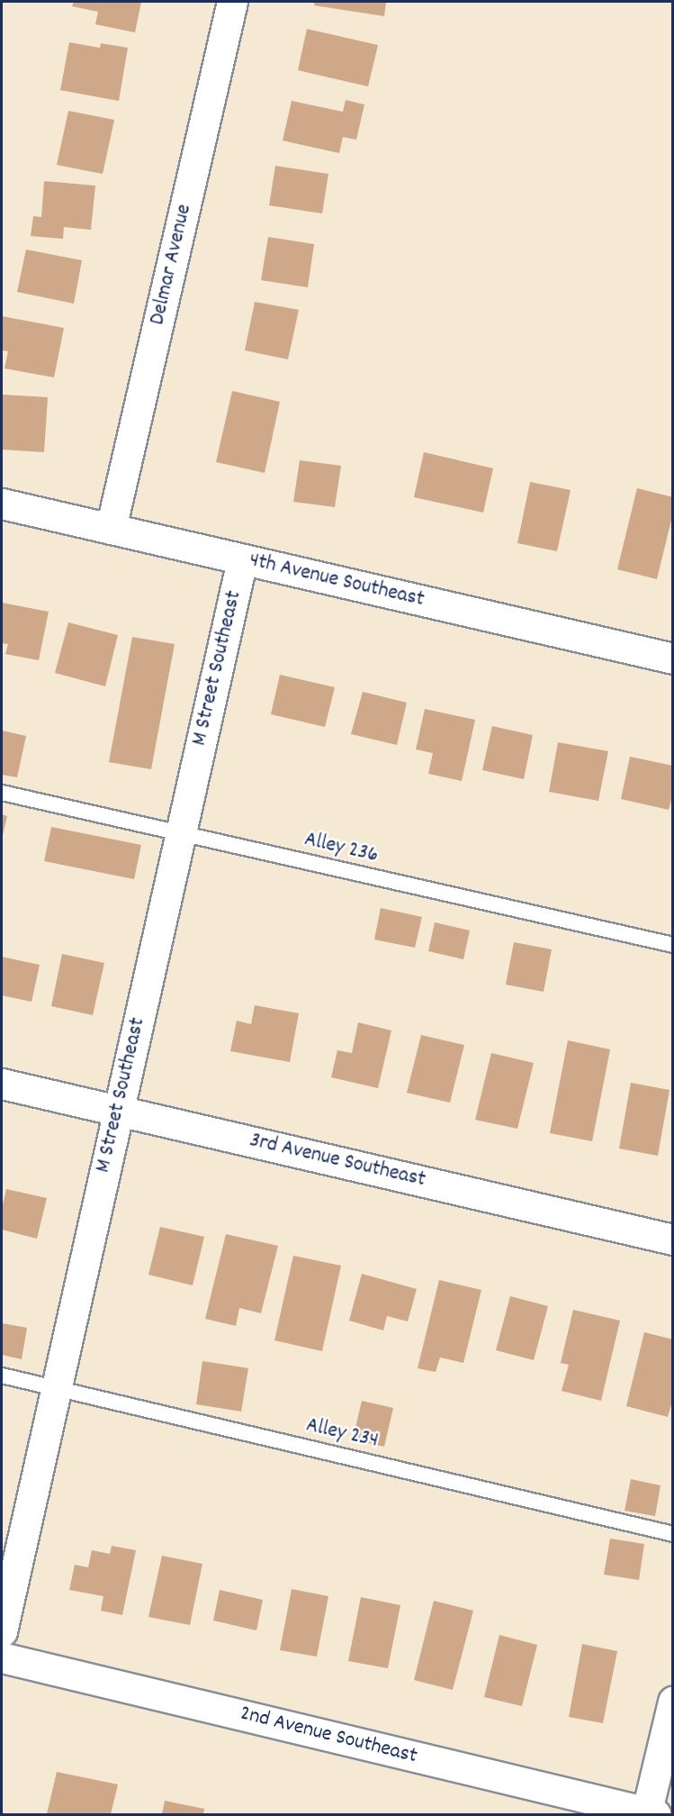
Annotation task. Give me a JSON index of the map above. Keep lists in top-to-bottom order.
{
  "streets": {
    "street": [
      "Delmar Avenue",
      "4th Avenue Southeast",
      "M Street Southeast",
      "3rd Avenue Southeast",
      "2nd Avenue Southeast"
    ],
    "lane": ["Alley 236", "Alley 234"]
  },
  "crossings": [
    ["Delmar Avenue", "4th Avenue Southeast"],
    ["4th Avenue Southeast", "M Street Southeast"],
    ["M Street Southeast", "Alley 236"],
    ["M Street Southeast", "3rd Avenue Southeast"],
    ["M Street Southeast", "Alley 234"]
  ]
}
